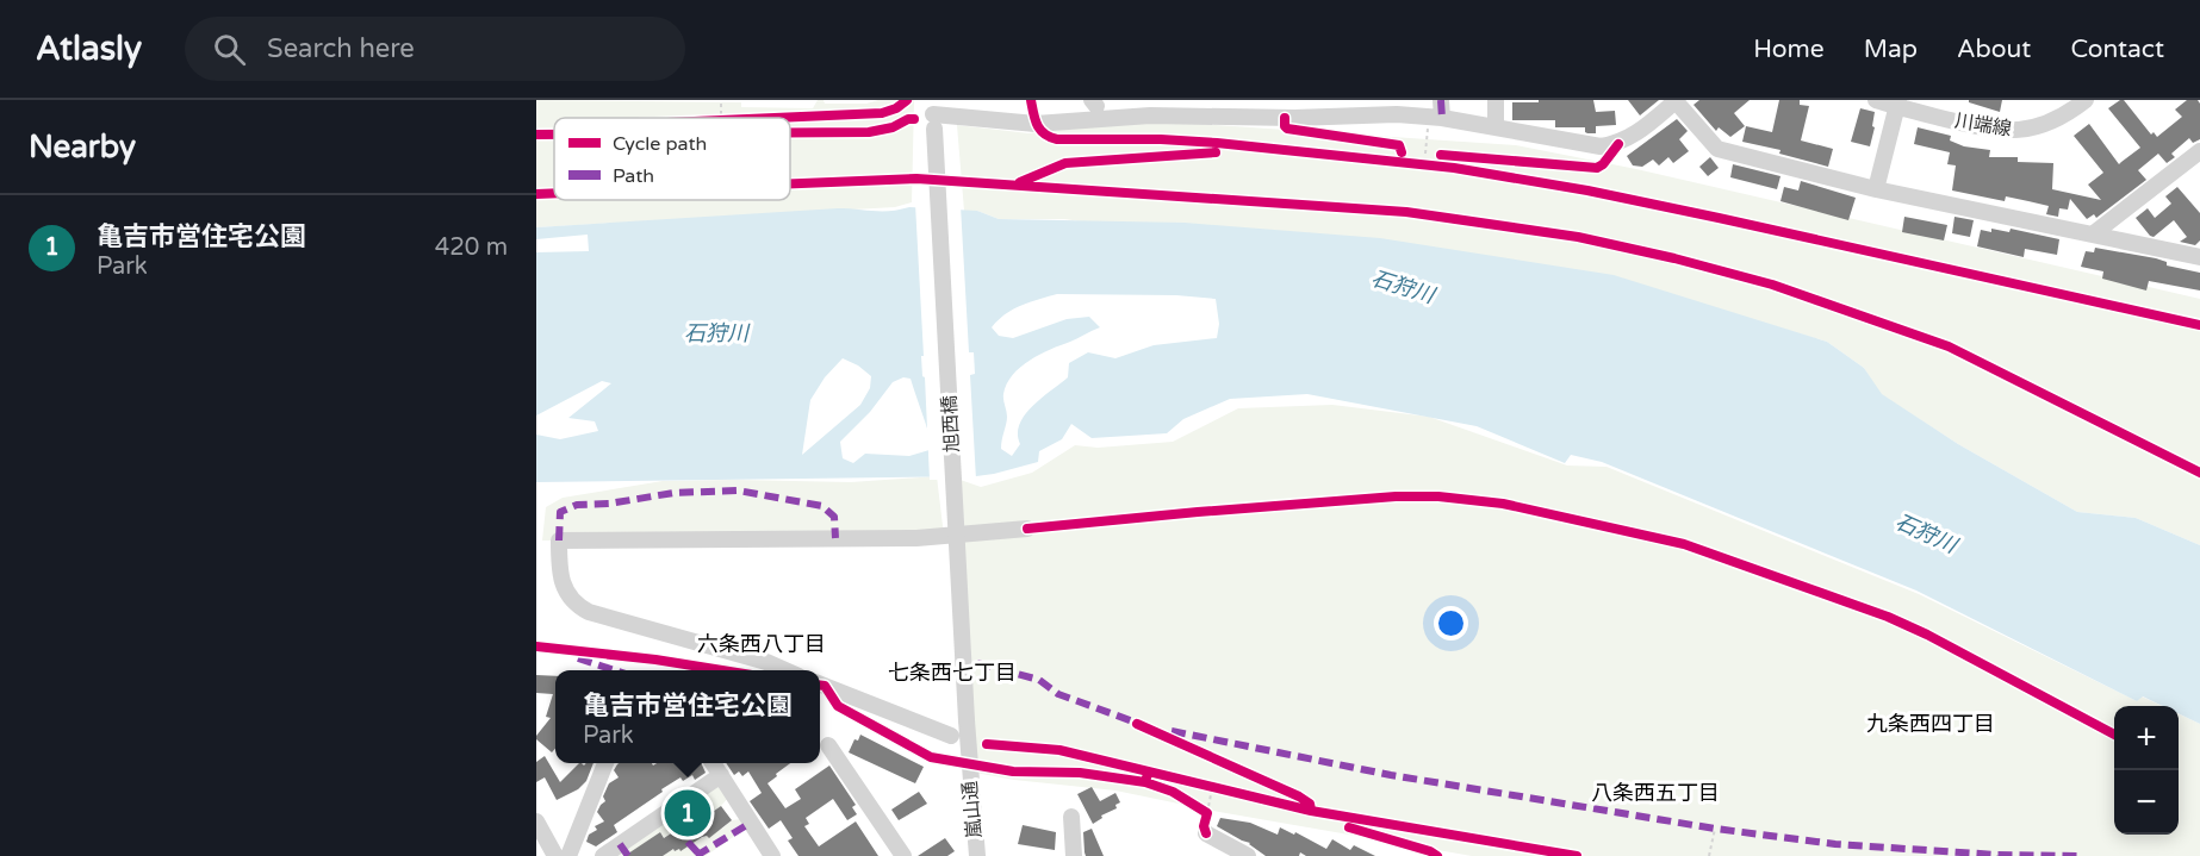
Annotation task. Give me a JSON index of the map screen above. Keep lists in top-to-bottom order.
{
  "streets": {
    "street": ["川端線", "旭西橋", "嵐山通"]
  },
  "crossings": [
    ["旭西橋", "嵐山通"]
  ],
  "districts": [
    "六条西八丁目",
    "七条西七丁目",
    "九条西四丁目",
    "八条西五丁目"
  ],
  "water": ["石狩川"],
  "legend": ["Cycle path", "Path"],
  "page": {
    "header": "Atlasly",
    "search": "Search here",
    "nav": [
      "Home",
      "Map",
      "About",
      "Contact"
    ],
    "heading": "Nearby",
    "list": [
      {
        "mark": "1",
        "name": "亀吉市営住宅公園",
        "note": "Park",
        "value": "420 m"
      }
    ],
    "popup": ["亀吉市営住宅公園", "Park"],
    "map_buttons": ["+", "−"],
    "pins": "1"
  }
}
